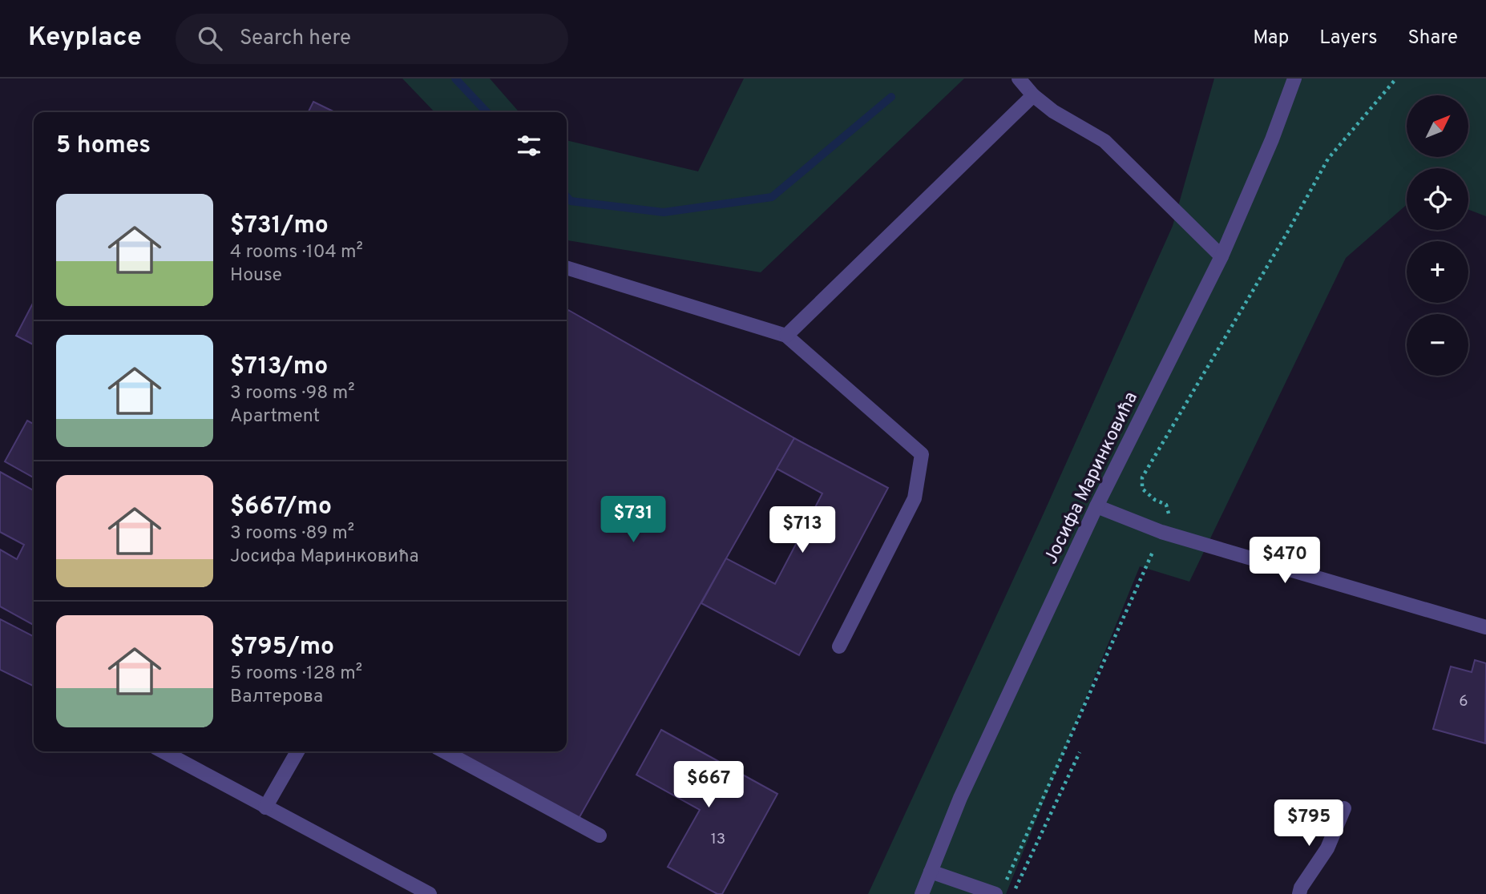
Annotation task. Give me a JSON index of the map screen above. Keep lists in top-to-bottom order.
{
  "streets": {
    "street": ["Јосифа Маринковића"]
  },
  "house_numbers": ["6", "13"],
  "north": "top right",
  "page": {
    "header": "Keyplace",
    "search": "Search here",
    "nav": ["Map", "Layers", "Share"],
    "map_buttons": ["+", "−"],
    "heading": "5 homes",
    "list": [
      {
        "name": "$731/mo",
        "note": "4 rooms · 104 m² · House"
      },
      {
        "name": "$713/mo",
        "note": "3 rooms · 98 m² · Apartment"
      },
      {
        "name": "$667/mo",
        "note": "3 rooms · 89 m² · Јосифа Маринковића"
      },
      {
        "name": "$795/mo",
        "note": "5 rooms · 128 m² · Валтерова"
      }
    ],
    "price": [
      "$731",
      "$713",
      "$470",
      "$667",
      "$795"
    ]
  }
}
